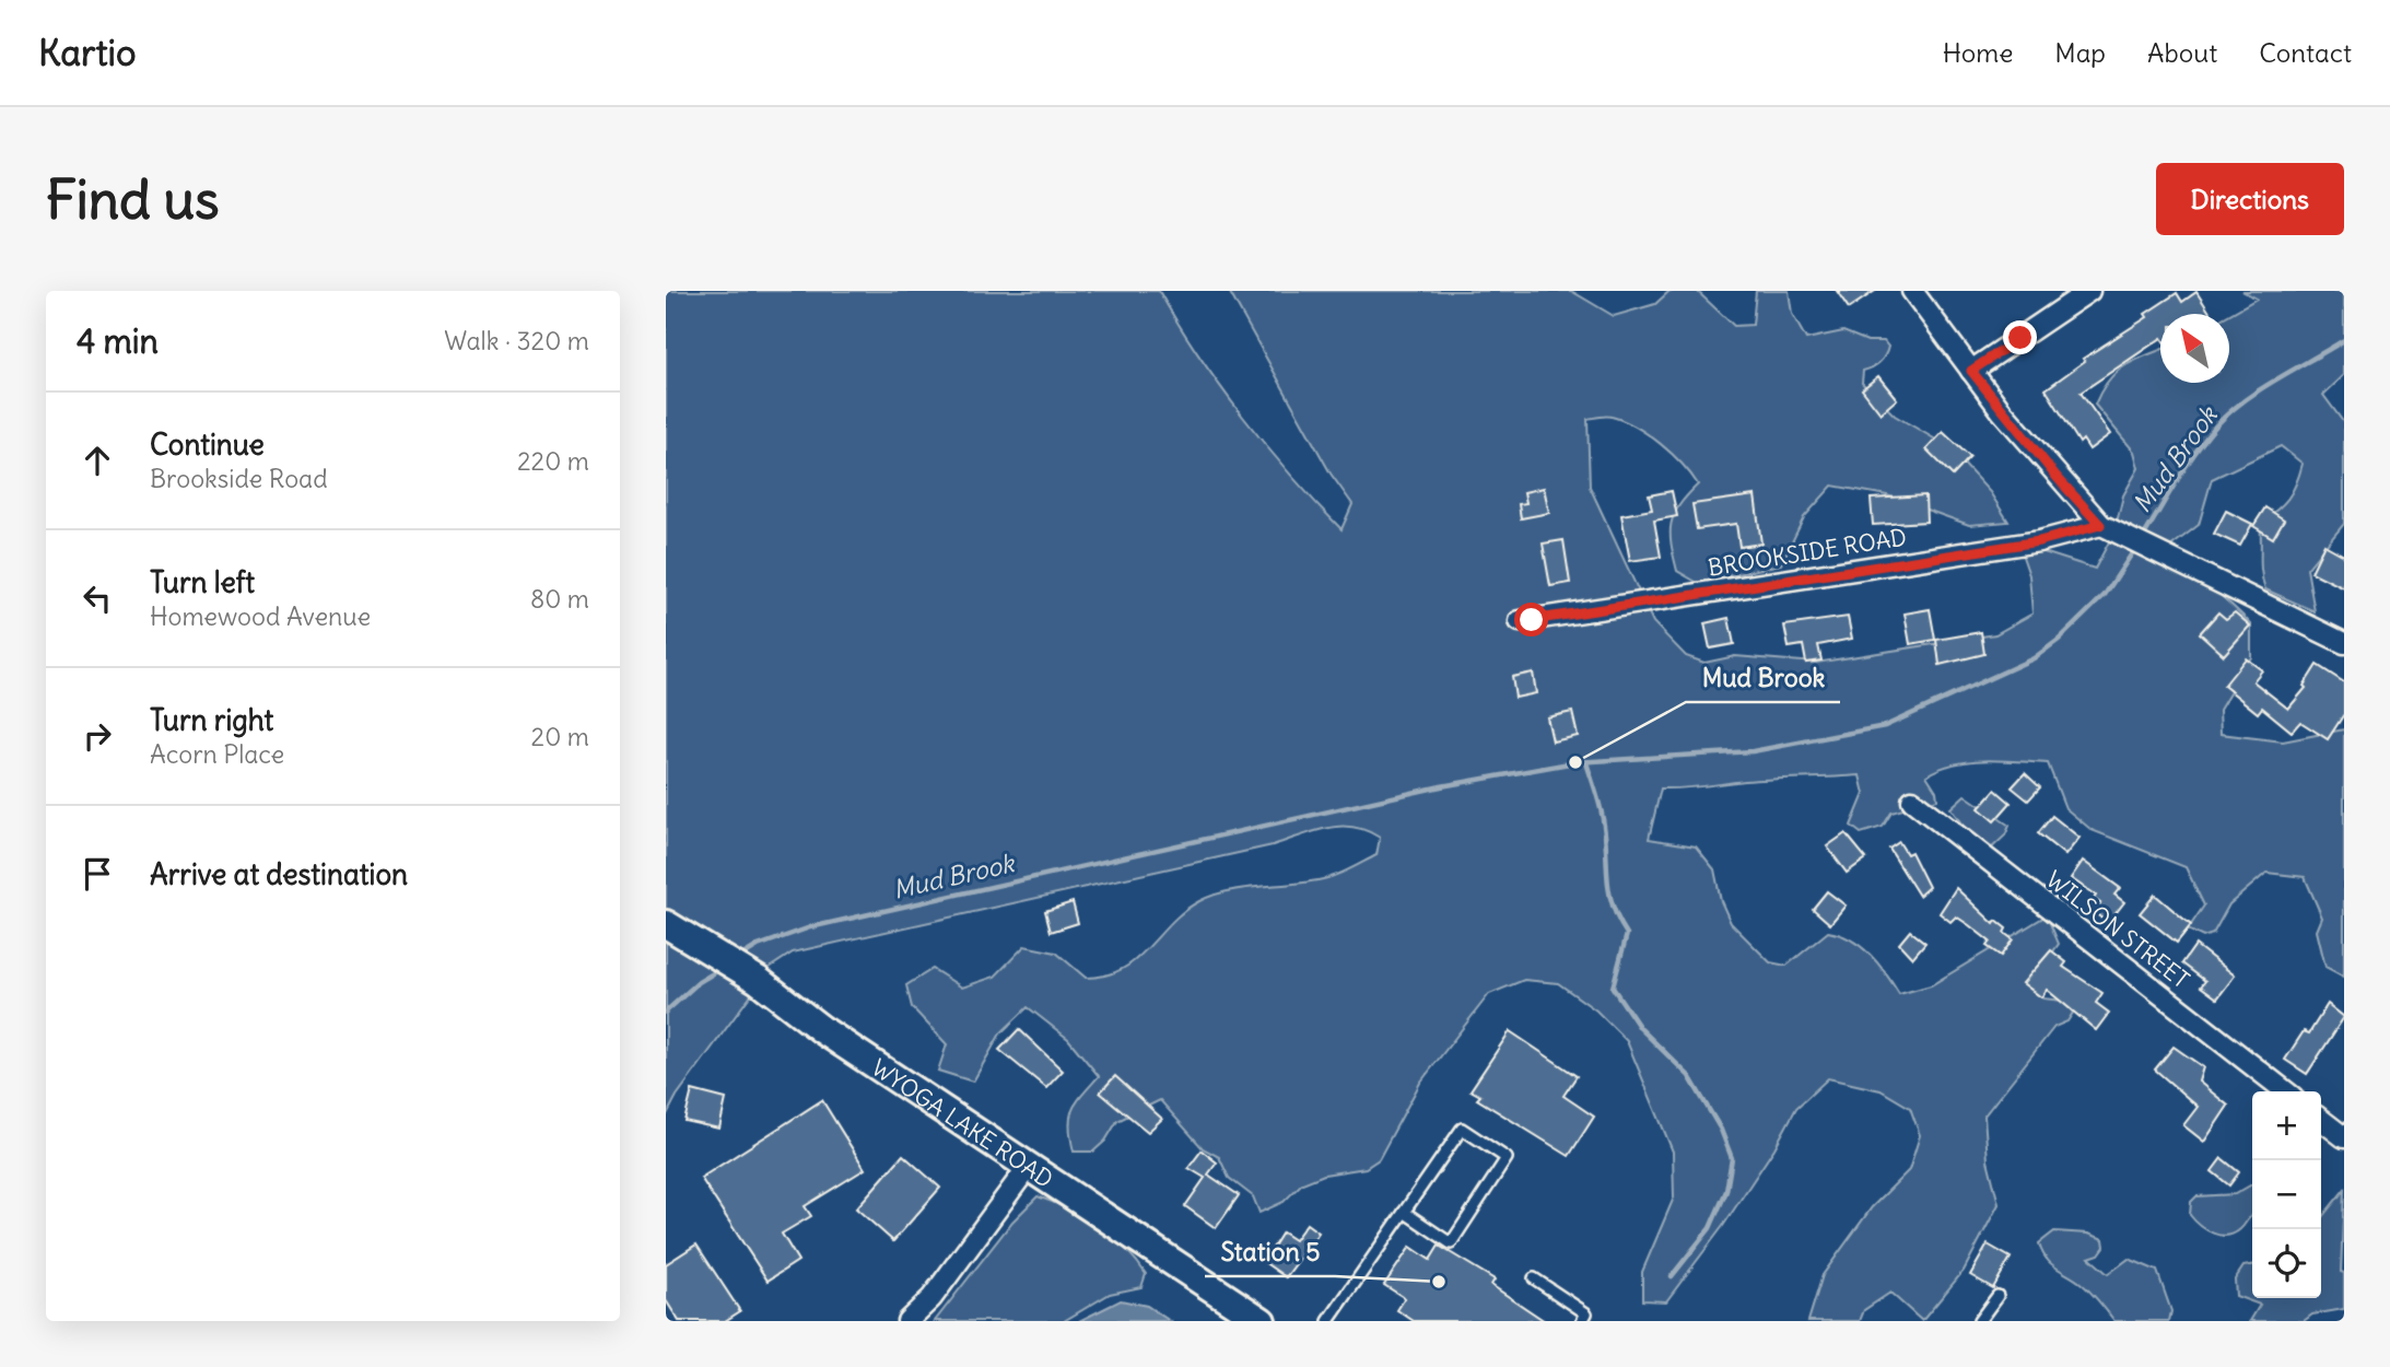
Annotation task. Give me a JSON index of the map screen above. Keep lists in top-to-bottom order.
{
  "streets": {
    "street": ["BROOKSIDE ROAD", "WILSON STREET", "WYOGA LAKE ROAD"]
  },
  "water": ["Mud Brook"],
  "places": ["Mud Brook", "Station 5"],
  "north": "top left",
  "page": {
    "header": "Kartio",
    "nav": [
      "Home",
      "Map",
      "About",
      "Contact"
    ],
    "buttons": "Directions",
    "title": "Find us",
    "heading": ["4 min", "Walk · 320 m"],
    "list": [
      ["Continue", "Brookside Road", "220 m"],
      ["Turn left", "Homewood Avenue", "80 m"],
      ["Turn right", "Acorn Place", "20 m"],
      "Arrive at destination"
    ],
    "map_buttons": ["+", "−"]
  }
}
